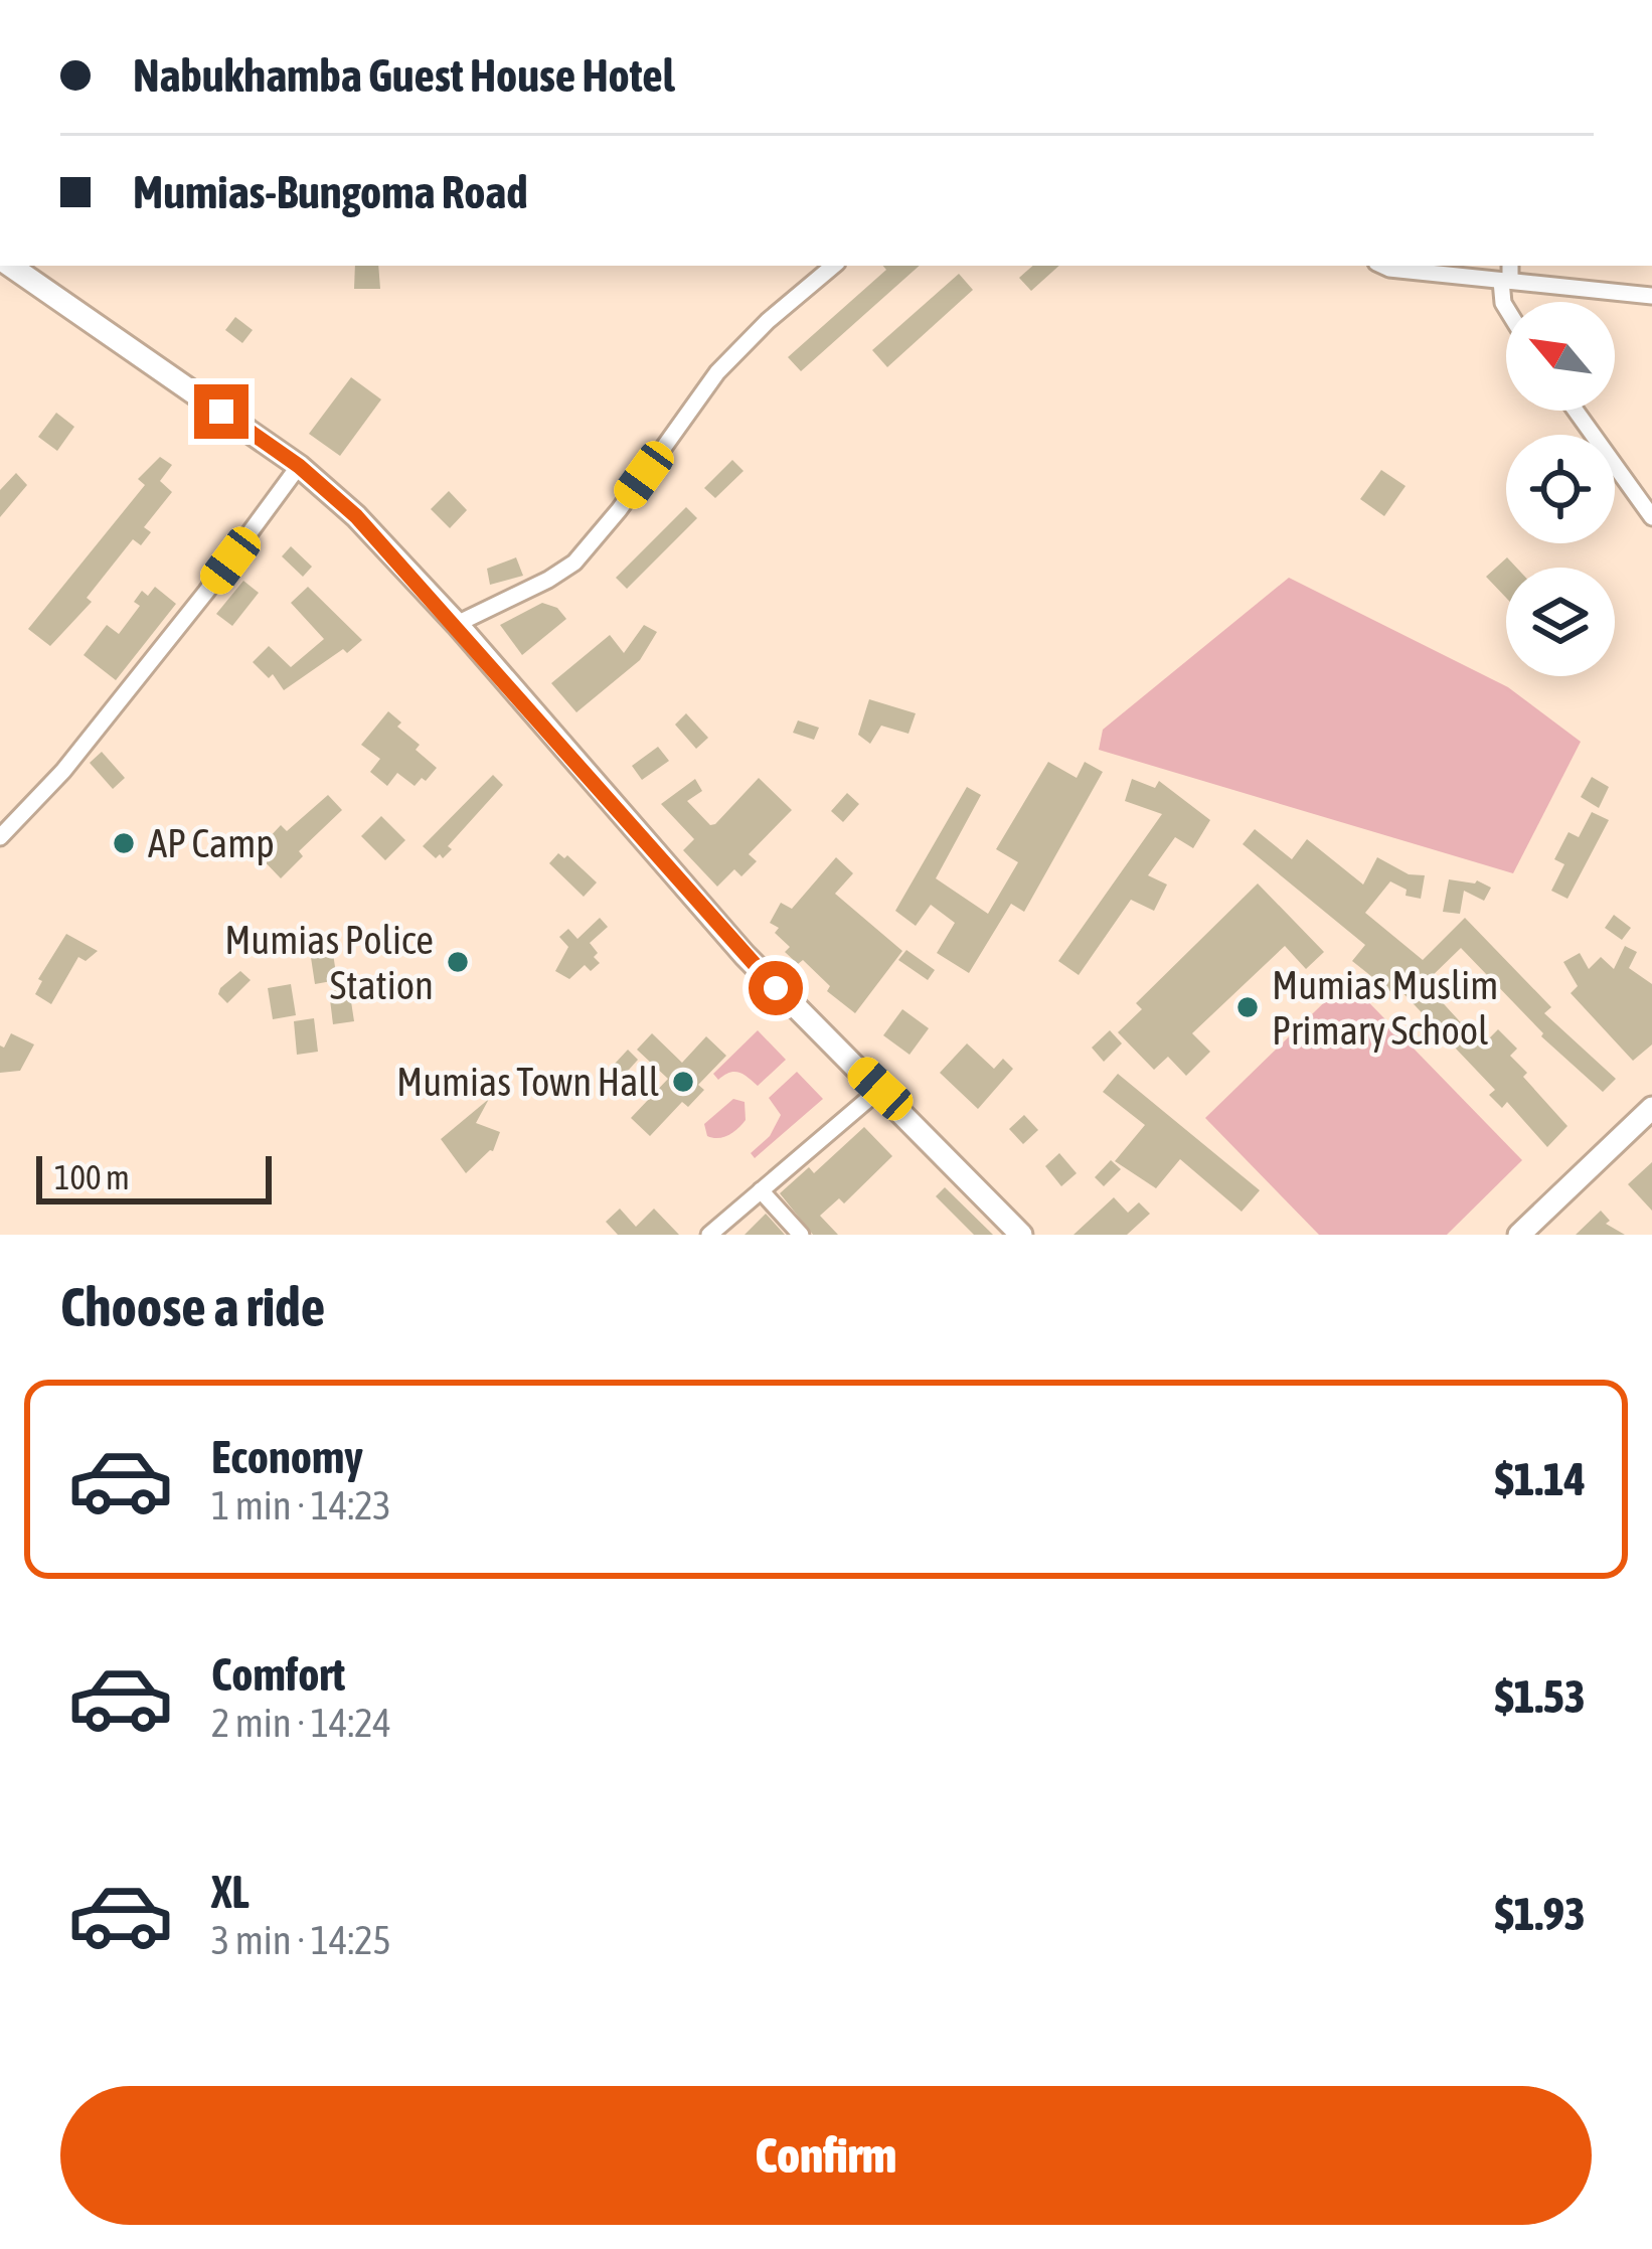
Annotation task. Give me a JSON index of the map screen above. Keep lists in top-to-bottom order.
{
  "places": [
    "AP Camp",
    "Mumias Police Station",
    "Mumias Muslim Primary School",
    "Mumias Town Hall"
  ],
  "scale_bar": "100 m",
  "north": "top left",
  "page": {
    "banner": ["Nabukhamba Guest House Hotel", "Mumias-Bungoma Road"],
    "scale": "100 m",
    "heading": "Choose a ride",
    "list": [
      {
        "name": "Economy",
        "note": "1 min · 14:23",
        "value": "$1.14"
      },
      {
        "name": "Comfort",
        "note": "2 min · 14:24",
        "value": "$1.53"
      },
      {
        "name": "XL",
        "note": "3 min · 14:25",
        "value": "$1.93"
      }
    ],
    "buttons": "Confirm"
  }
}
